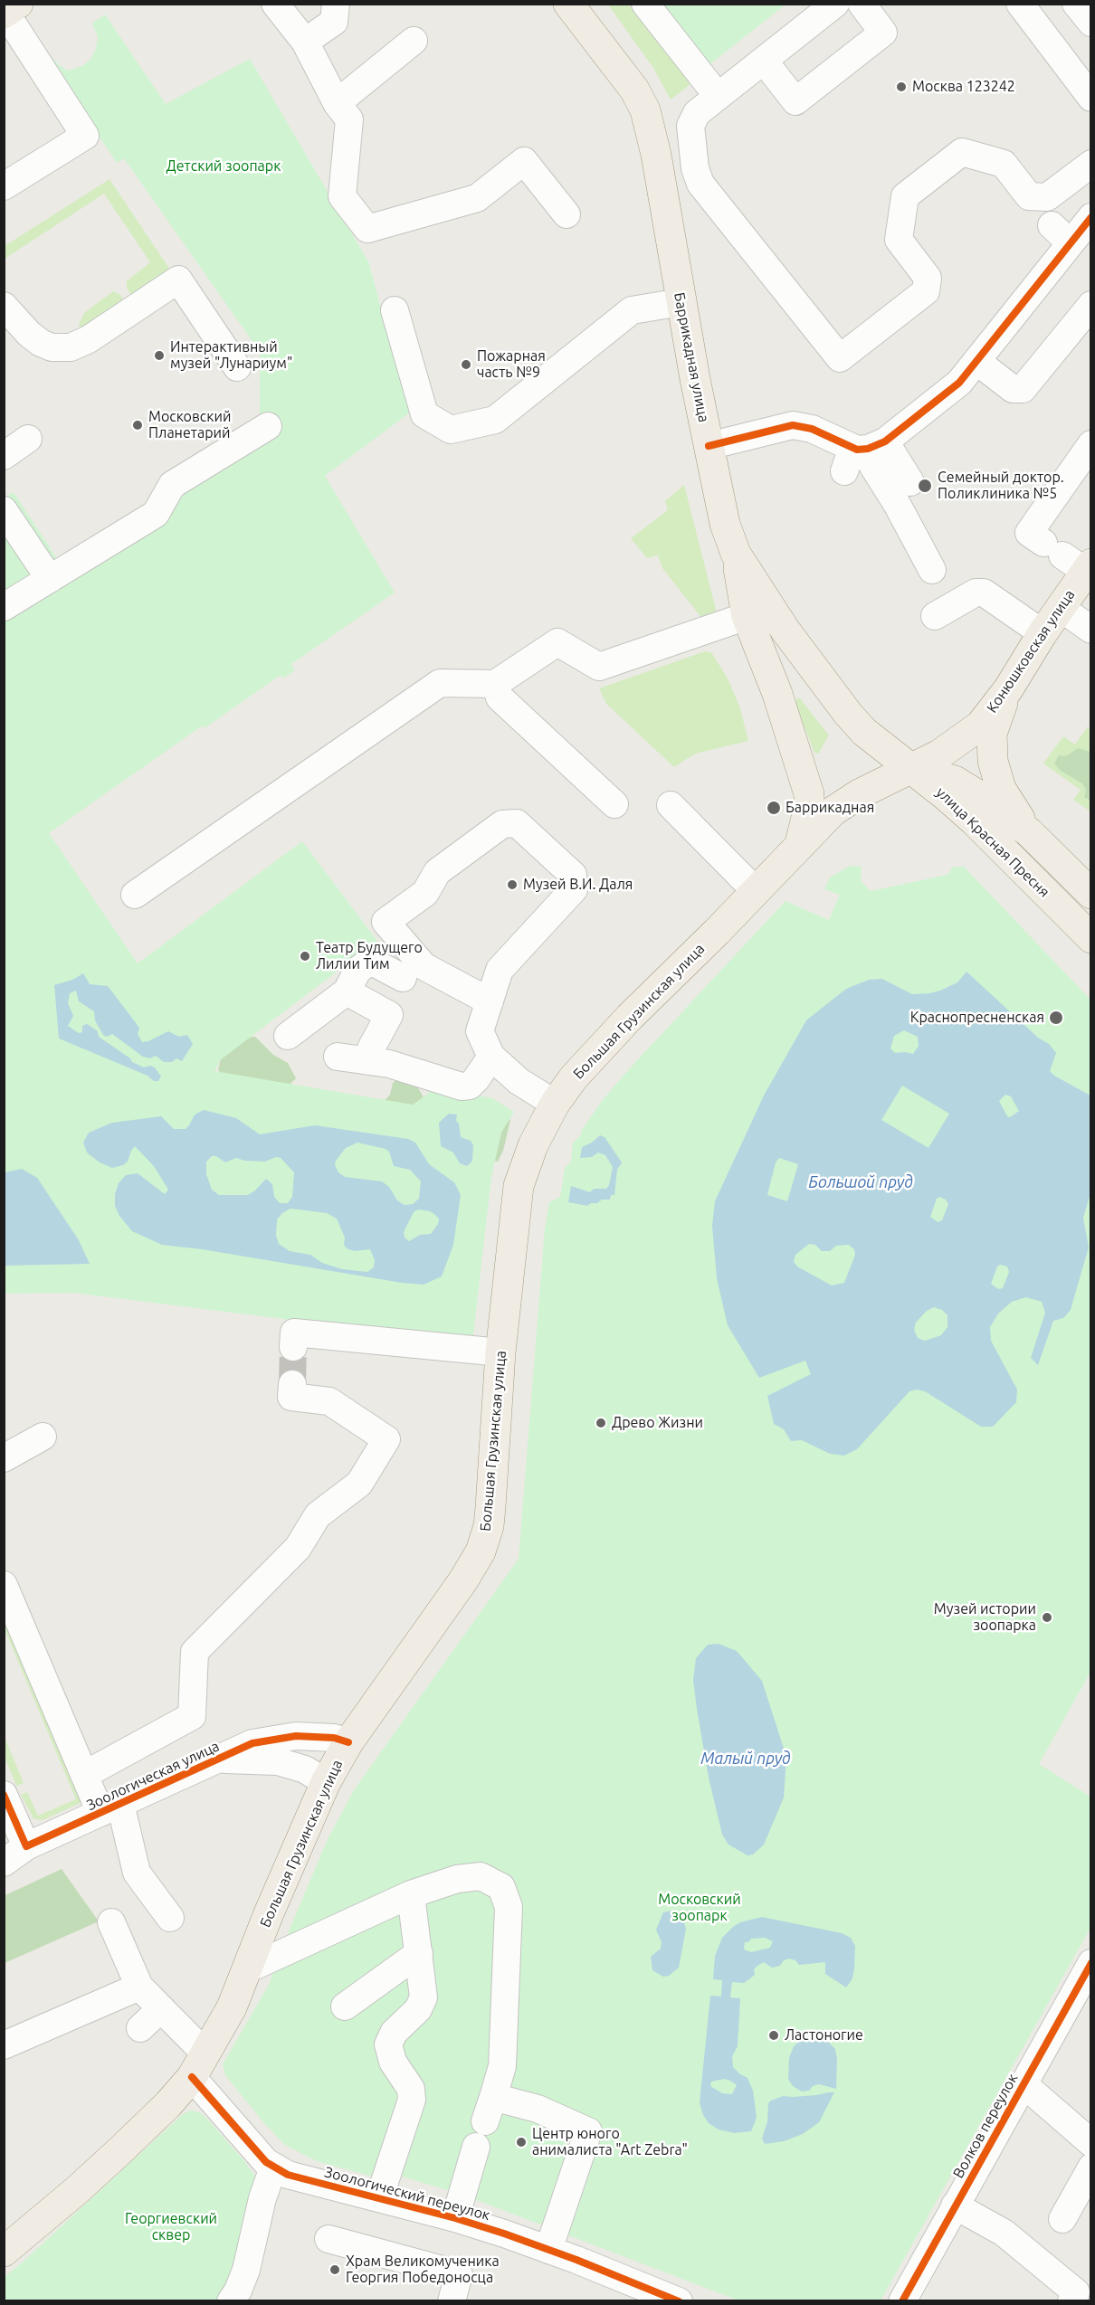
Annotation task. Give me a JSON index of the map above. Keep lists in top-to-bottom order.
{
  "streets": {
    "main road": [
      "Баррикадная улица",
      "Конюшковская улица",
      "улица Красная Пресня",
      "Большая Грузинская улица"
    ],
    "street": ["Зоологическая улица", "Волков переулок", "Зоологический переулок"]
  },
  "crossings": [
    ["Баррикадная улица", "Конюшковская улица"],
    ["Баррикадная улица", "улица Красная Пресня"],
    ["Баррикадная улица", "Большая Грузинская улица"],
    ["Конюшковская улица", "улица Красная Пресня"],
    ["Конюшковская улица", "Большая Грузинская улица"],
    ["улица Красная Пресня", "Большая Грузинская улица"],
    ["Большая Грузинская улица", "Зоологическая улица"],
    ["Большая Грузинская улица", "Зоологический переулок"]
  ],
  "water": ["Большой пруд", "Малый пруд"],
  "parks": ["Детский зоопарк", "Московский зоопарк", "Георгиевский сквер"],
  "places": [
    "Москва 123242",
    "Интерактивный музей \"Лунариум\"",
    "Пожарная часть №9",
    "Московский Планетарий",
    "Семейный доктор. Поликлиника №5",
    "Баррикадная",
    "Музей В.И. Даля",
    "Театр Будущего Лилии Тим",
    "Краснопресненская",
    "Древо Жизни",
    "Музей истории зоопарка",
    "Ластоногие",
    "Центр юного анималиста \"Art Zebra\"",
    "Храм Великомученика Георгия Победоносца"
  ]
}
